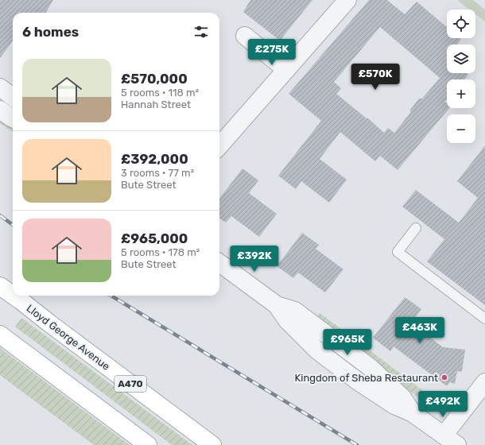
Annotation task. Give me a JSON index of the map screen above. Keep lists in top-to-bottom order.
{
  "streets": {
    "main road": ["Lloyd George Avenue", "A470"]
  },
  "places": ["Kingdom of Sheba Restaurant"],
  "page": {
    "map_buttons": ["+", "−"],
    "heading": "6 homes",
    "price": [
      "£275K",
      "£570K",
      "£392K",
      "£463K",
      "£965K",
      "£492K"
    ],
    "list": [
      {
        "name": "£570,000",
        "note": "5 rooms · 118 m² · Hannah Street"
      },
      {
        "name": "£392,000",
        "note": "3 rooms · 77 m² · Bute Street"
      },
      {
        "name": "£965,000",
        "note": "5 rooms · 178 m² · Bute Street"
      }
    ]
  }
}
